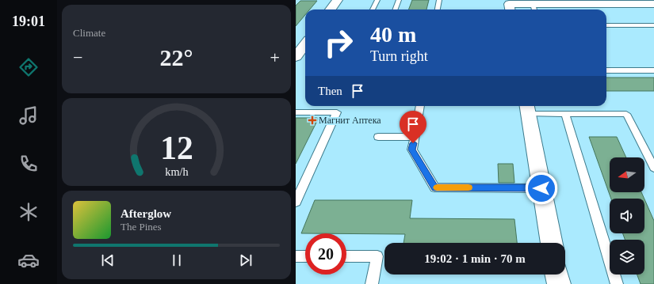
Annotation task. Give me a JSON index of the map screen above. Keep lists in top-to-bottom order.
{
  "places": {
    "health": ["Магнит Аптека"]
  },
  "north": "left",
  "page": {
    "tabs": "19:01",
    "tile": "Climate",
    "turn": ["40 m", "Turn right"],
    "heat": ["−", "22°", "+"],
    "then": "Then",
    "song": ["Afterglow", "The Pines"],
    "limit": "20",
    "trip": "19:02 · 1 min · 70 m",
    "gauge": ["12", "km/h"]
  }
}
